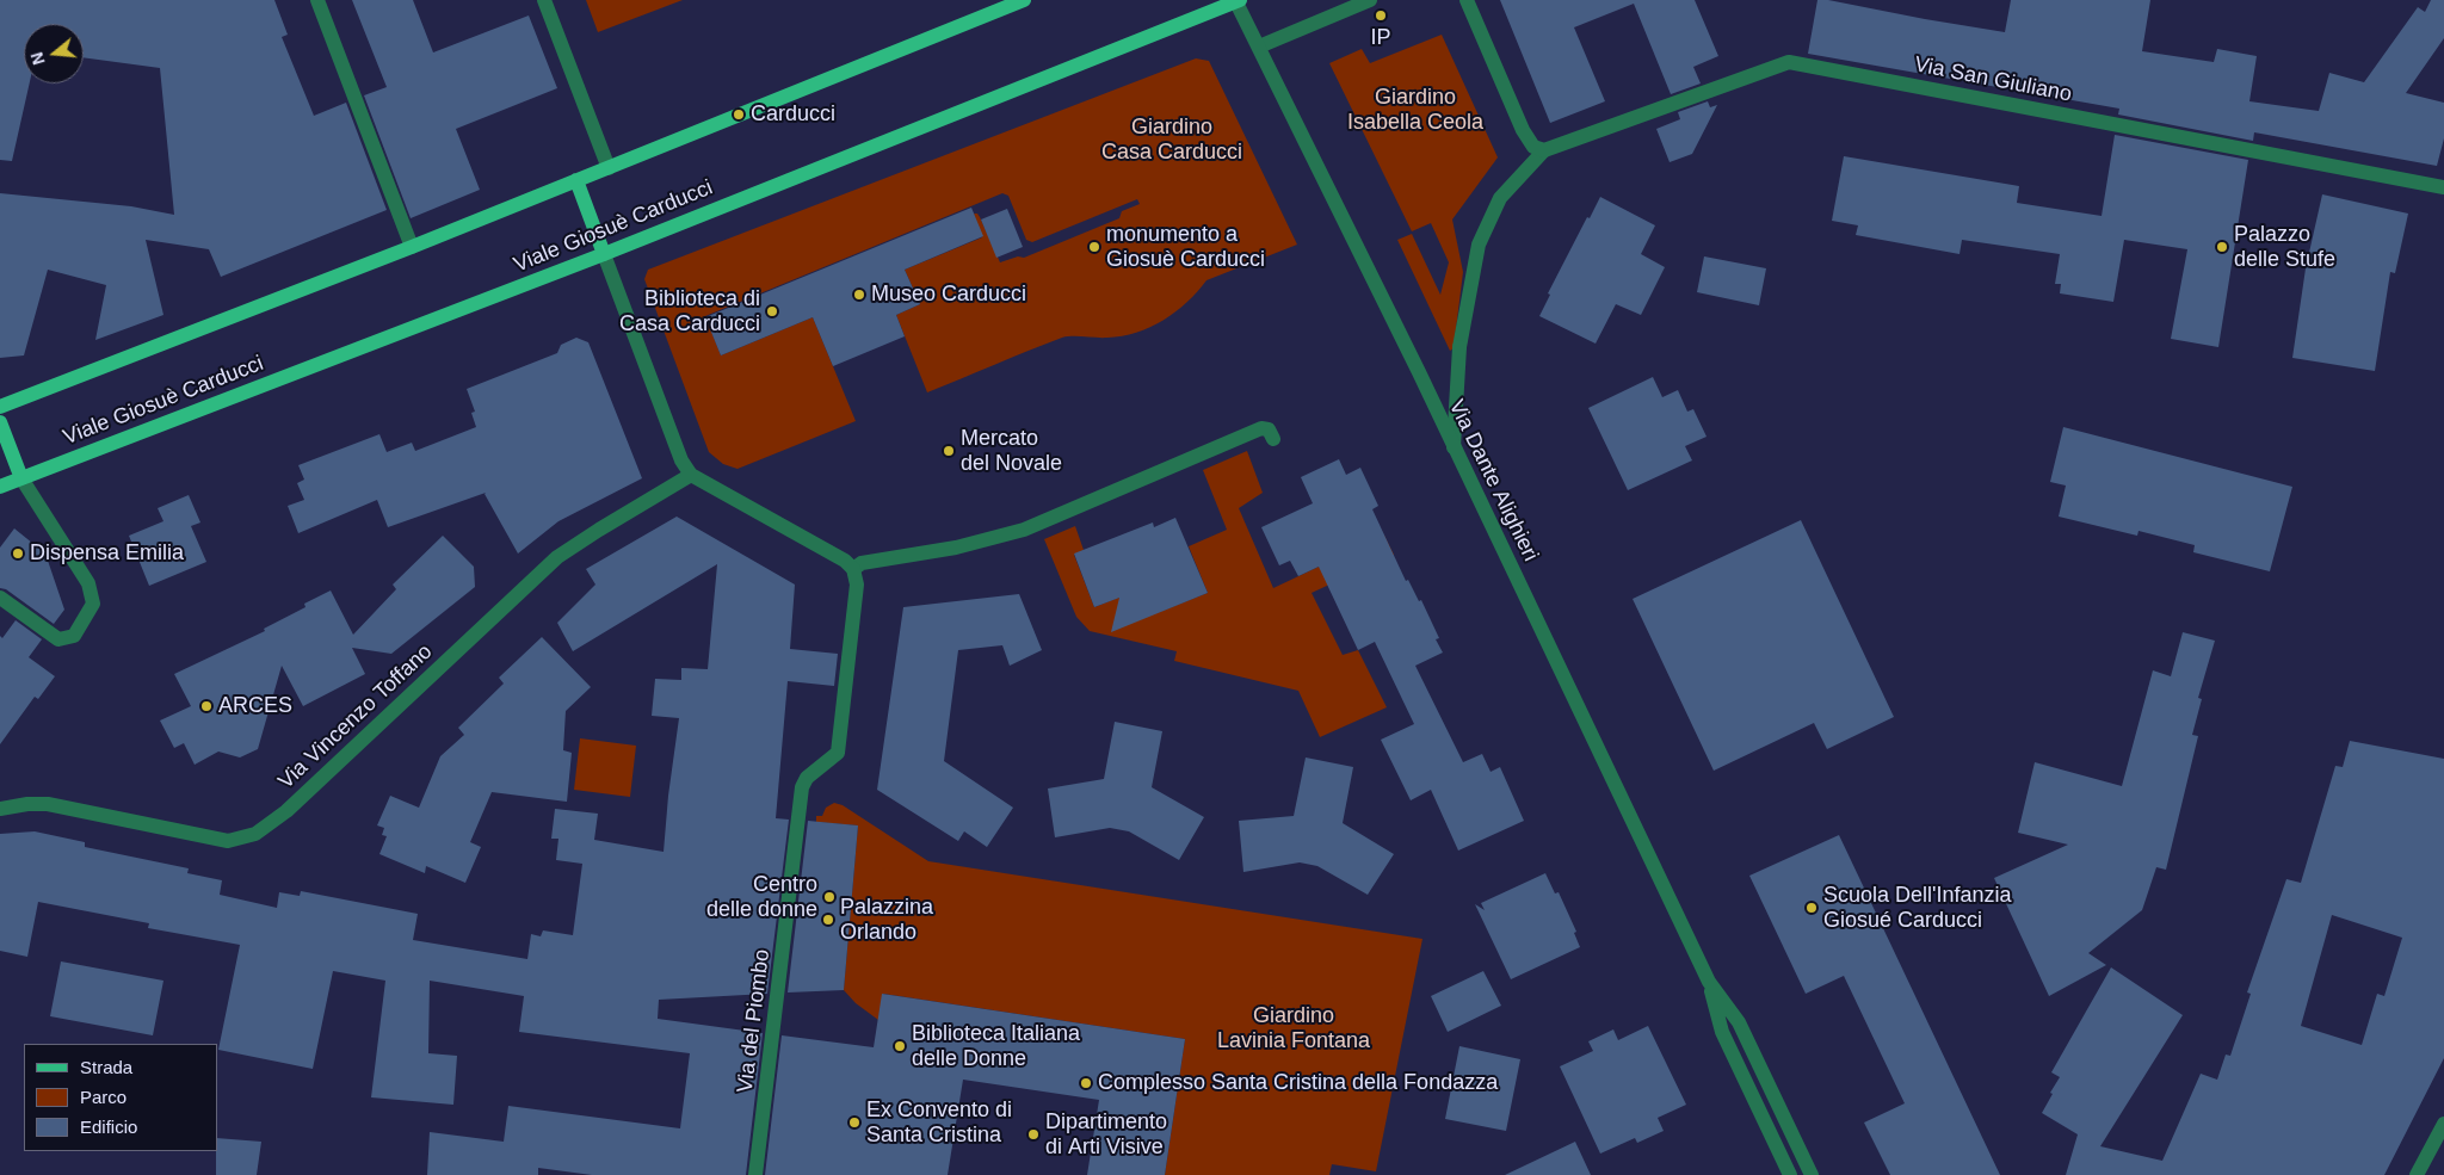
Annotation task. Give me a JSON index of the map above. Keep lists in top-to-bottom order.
{
  "streets": {
    "main road": ["Viale Giosuè Carducci"],
    "street": [
      "Via San Giuliano",
      "Via Dante Alighieri",
      "Via Vincenzo Toffano",
      "Via del Piombo"
    ]
  },
  "crossings": [
    ["Via San Giuliano", "Via Dante Alighieri"],
    ["Viale Giosuè Carducci", "Via Dante Alighieri"]
  ],
  "parks": ["Giardino Isabella Ceola", "Giardino Casa Carducci", "Giardino Lavinia Fontana"],
  "places": [
    "IP",
    "Carducci",
    "monumento a Giosuè Carducci",
    "Palazzo delle Stufe",
    "Museo Carducci",
    "Biblioteca di Casa Carducci",
    "Mercato del Novale",
    "Dispensa Emilia",
    "ARCES",
    "Centro delle donne",
    "Scuola Dell'Infanzia Giosué Carducci",
    "Palazzina Orlando",
    "Biblioteca Italiana delle Donne",
    "Complesso Santa Cristina della Fondazza",
    "Ex Convento di Santa Cristina",
    "Dipartimento di Arti Visive"
  ],
  "legend": ["Strada", "Parco", "Edificio"],
  "north": "left"
}
